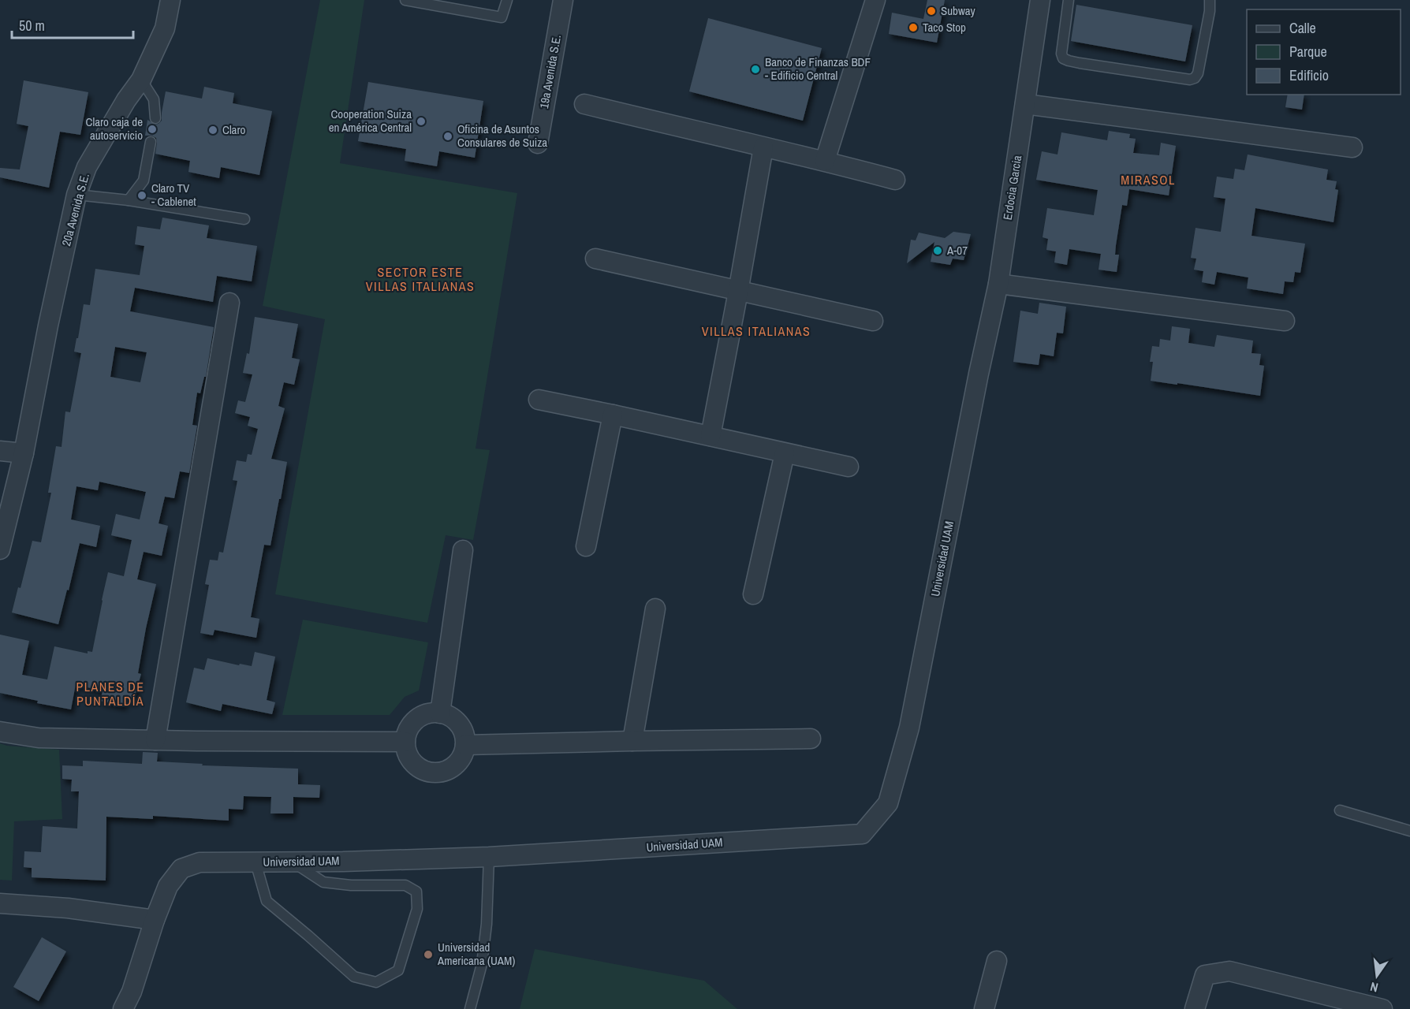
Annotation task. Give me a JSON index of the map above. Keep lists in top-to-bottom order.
{
  "streets": {
    "street": [
      "19a Avenida S.E.",
      "Erdocia Garcia",
      "20a Avenida S.E.",
      "Universidad UAM"
    ]
  },
  "crossings": [
    ["Erdocia Garcia", "Universidad UAM"]
  ],
  "districts": [
    "MIRASOL",
    "SECTOR ESTE VILLAS ITALIANAS",
    "VILLAS ITALIANAS",
    "PLANES DE PUNTALDÍA"
  ],
  "places": [
    "Subway",
    "Taco Stop",
    "Banco de Finanzas BDF - Edificio Central",
    "Cooperation Suiza en América Central",
    "Claro caja de autoservicio",
    "Claro",
    "Oficina de Asuntos Consulares de Suiza",
    "Claro TV - Cablenet",
    "A-07",
    "Universidad Americana (UAM)"
  ],
  "legend": ["Calle", "Parque", "Edificio"],
  "scale_bar": "50 m",
  "north": "bottom"
}
